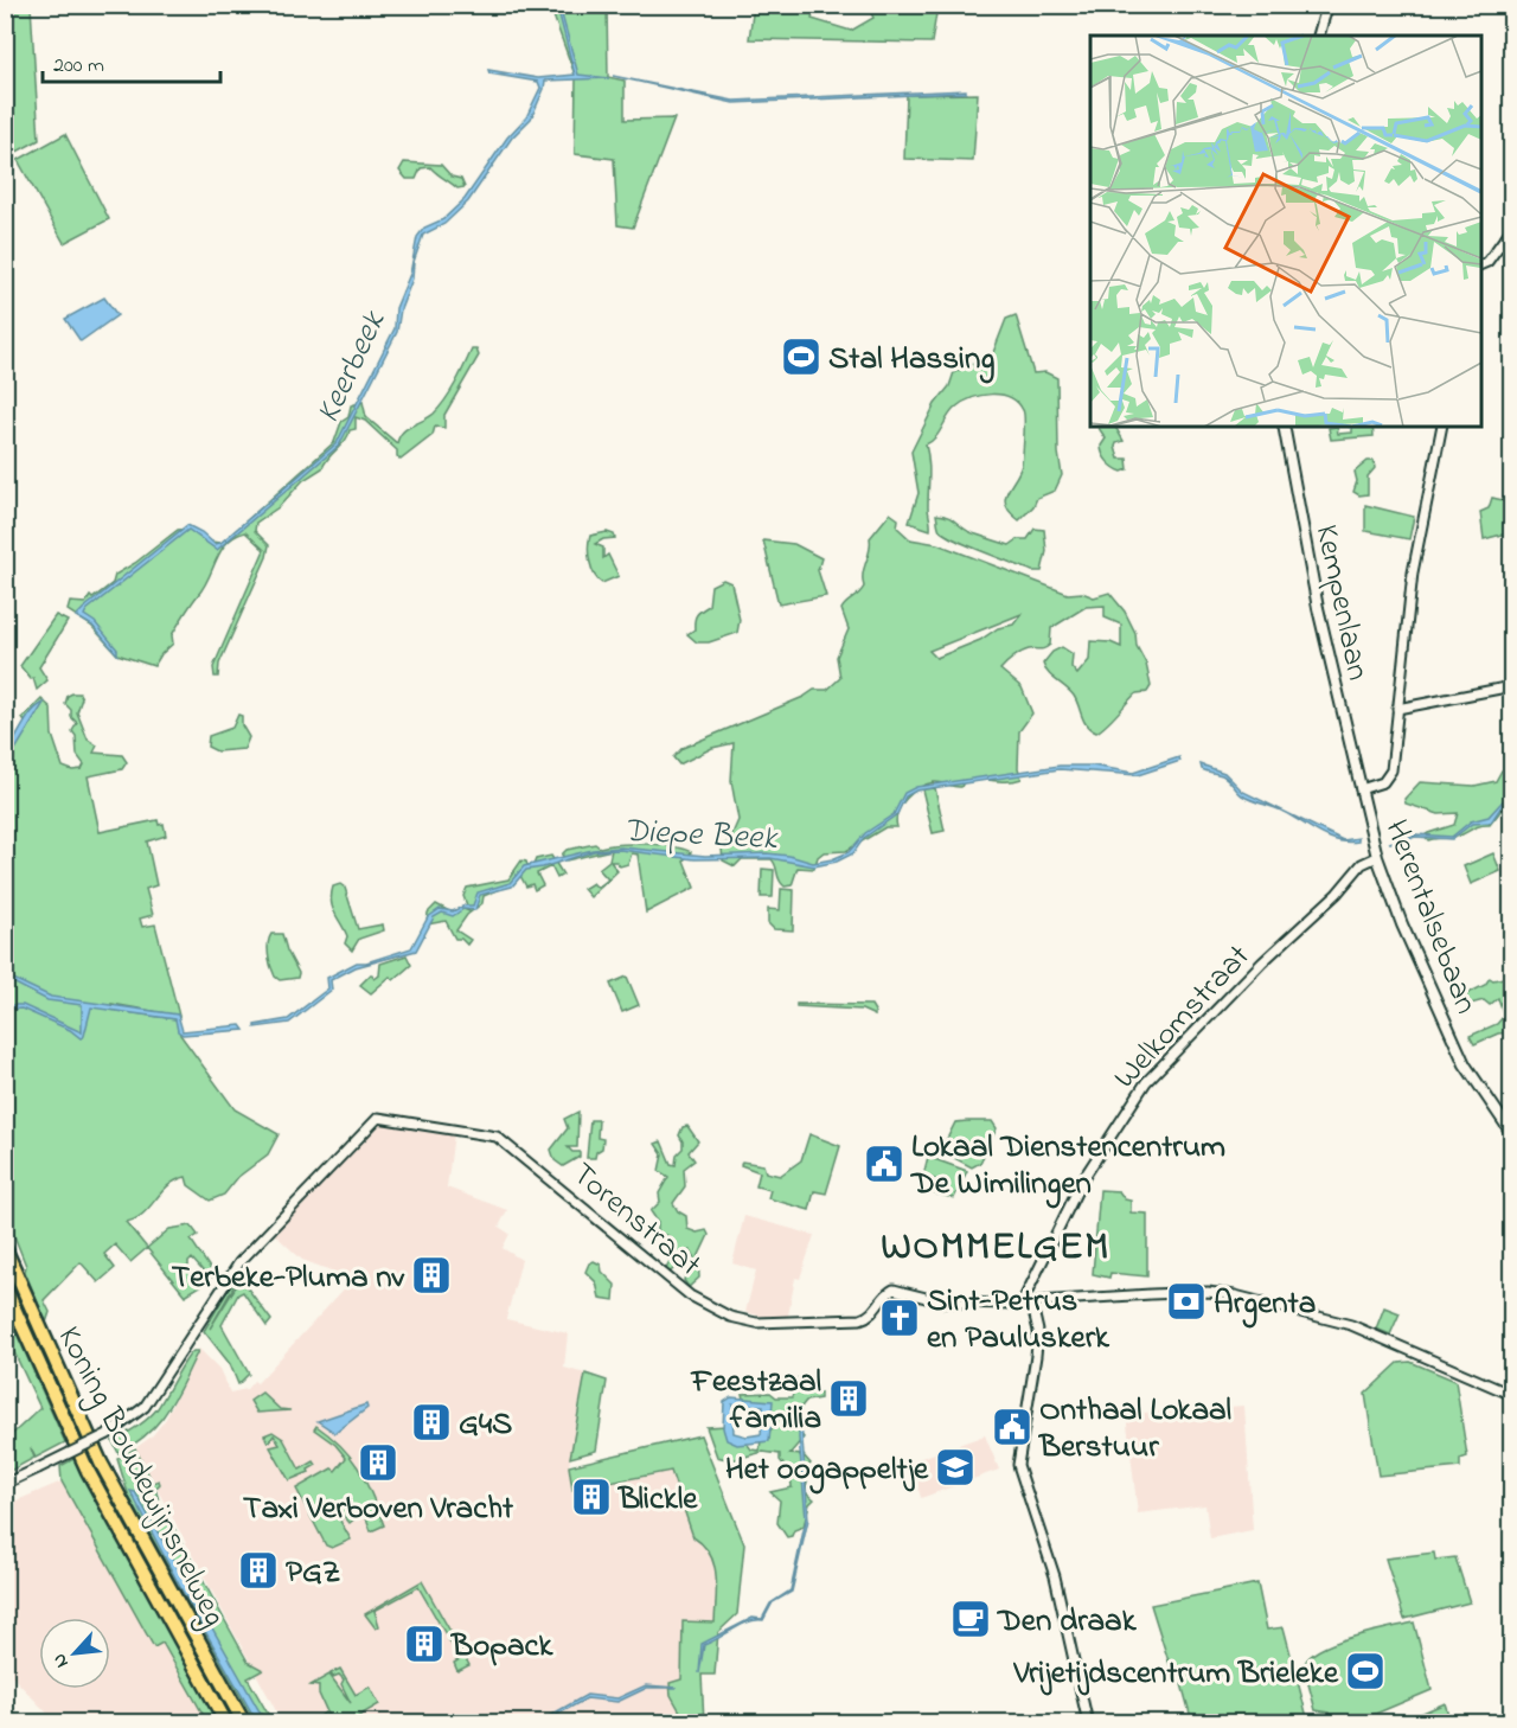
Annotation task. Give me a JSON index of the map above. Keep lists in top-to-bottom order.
{
  "streets": {
    "highway": ["Koning Boudewijnsnelweg"],
    "main road": ["Kempenlaan", "Herentalsebaan"],
    "street": ["Welkomstraat", "Torenstraat"]
  },
  "crossings": [
    ["Kempenlaan", "Herentalsebaan"],
    ["Herentalsebaan", "Welkomstraat"],
    ["Welkomstraat", "Torenstraat"]
  ],
  "districts": ["WOMMELGEM"],
  "water": ["Keerbeek", "Diepe Beek"],
  "places": {
    "sports": ["Stal Hassing", "Vrijetijdscentrum Brieleke"],
    "public building": ["Lokaal Dienstencentrum De Wimilingen", "Onthaal Lokaal Berstuur"],
    "building": [
      "Terbeke-Pluma nv",
      "Feestzaal familia",
      "G4S",
      "Taxi Verboven Vracht",
      "Blickle",
      "PGZ",
      "Bopack"
    ],
    "bank": ["Argenta"],
    "church": ["Sint-Petrus en Pauluskerk"],
    "school or university": ["Het oogappeltje"],
    "cafe": ["Den draak"]
  },
  "scale_bar": "200 m",
  "north": "bottom left"
}
